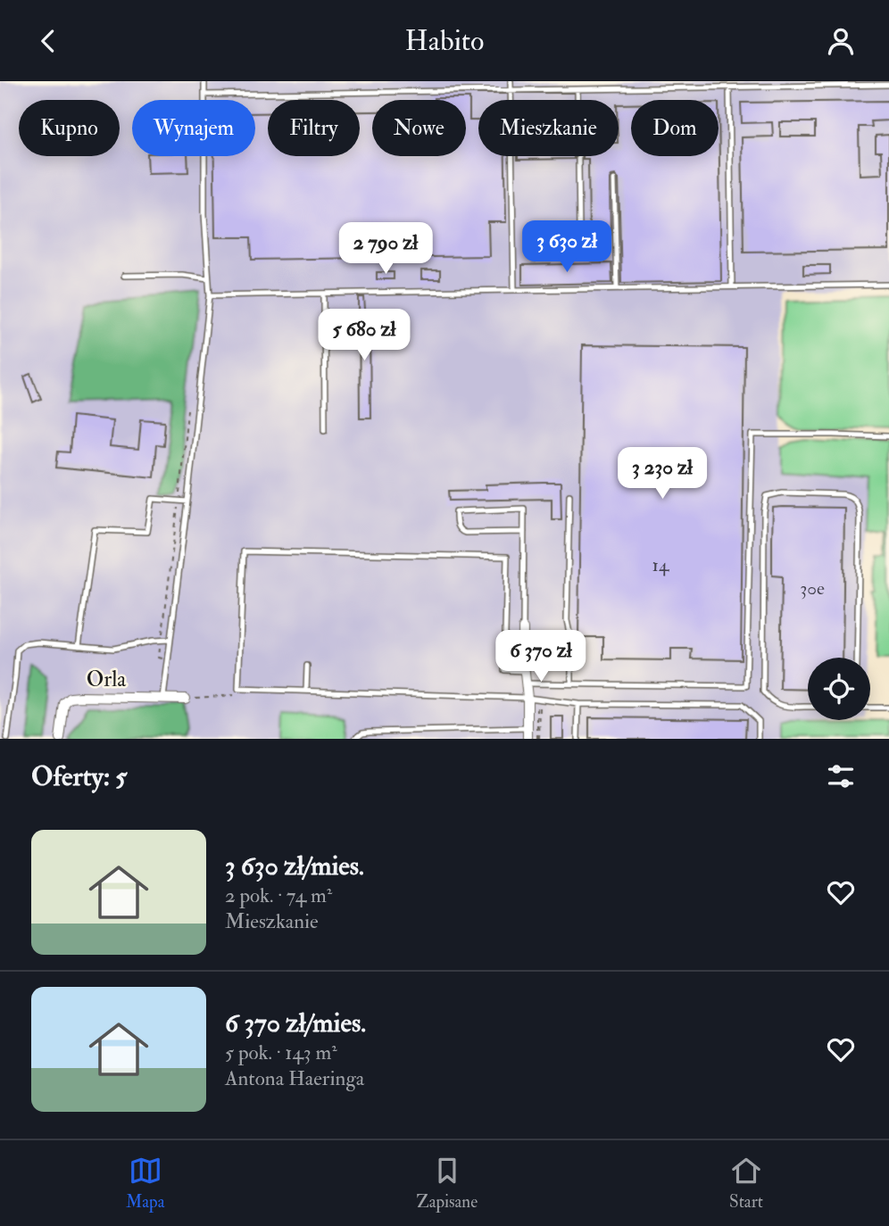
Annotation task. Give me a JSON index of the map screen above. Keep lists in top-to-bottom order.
{
  "streets": {
    "street": ["Orla"]
  },
  "house_numbers": ["14", "30e"],
  "page": {
    "header": "Habito",
    "chip": [
      "Kupno",
      "Wynajem",
      "Filtry",
      "Nowe",
      "Mieszkanie",
      "Dom"
    ],
    "price": [
      "3 630 zł",
      "2 790 zł",
      "5 680 zł",
      "3 230 zł",
      "6 370 zł"
    ],
    "heading": "Oferty: 5",
    "list": [
      {
        "name": "3 630 zł/mies.",
        "note": "2 pok. · 74 m² · Mieszkanie"
      },
      {
        "name": "6 370 zł/mies.",
        "note": "5 pok. · 143 m² · Antona Haeringa"
      }
    ],
    "tabs": ["Mapa", "Zapisane", "Start"]
  }
}
